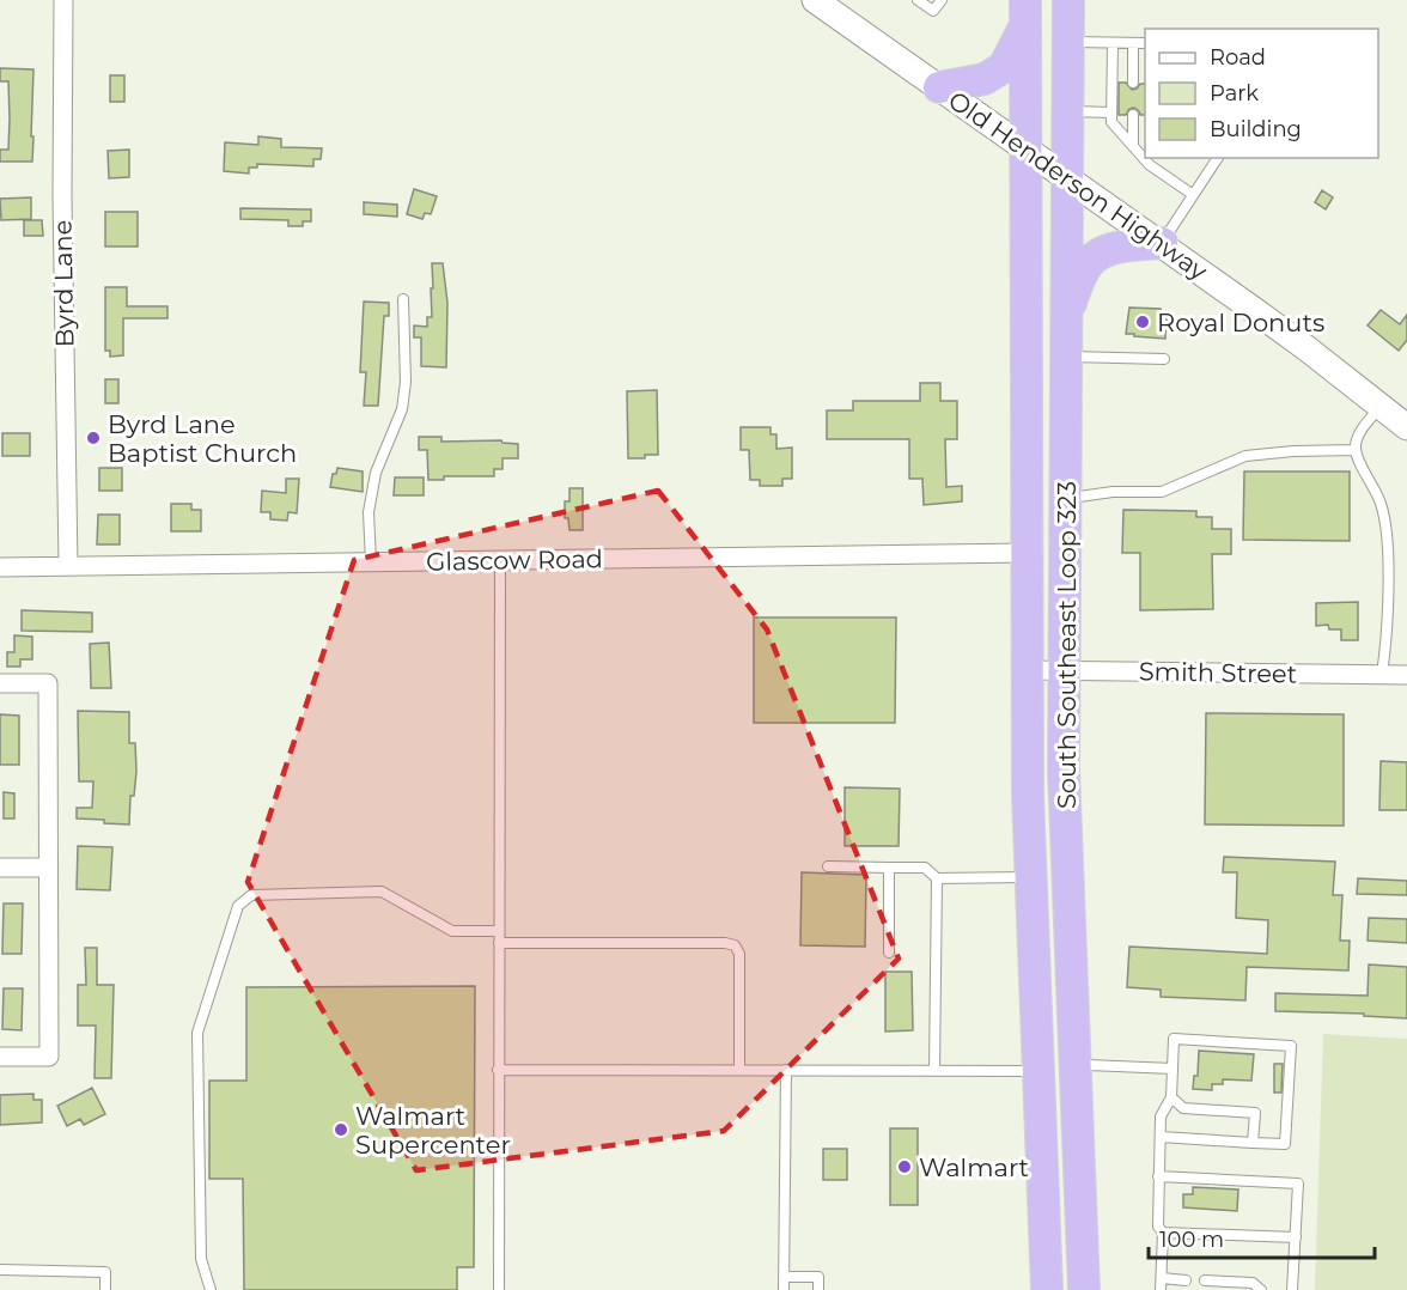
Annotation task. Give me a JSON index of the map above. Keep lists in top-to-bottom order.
{
  "streets": {
    "highway": ["South Southeast Loop 323"],
    "main road": ["Old Henderson Highway"],
    "street": ["Byrd Lane", "Glascow Road", "Smith Street"]
  },
  "crossings": [
    ["Old Henderson Highway", "South Southeast Loop 323"],
    ["Byrd Lane", "Glascow Road"],
    ["Glascow Road", "South Southeast Loop 323"],
    ["South Southeast Loop 323", "Smith Street"]
  ],
  "places": [
    "Royal Donuts",
    "Byrd Lane Baptist Church",
    "Walmart Supercenter",
    "Walmart"
  ],
  "legend": ["Road", "Park", "Building"],
  "scale_bar": "100 m"
}
